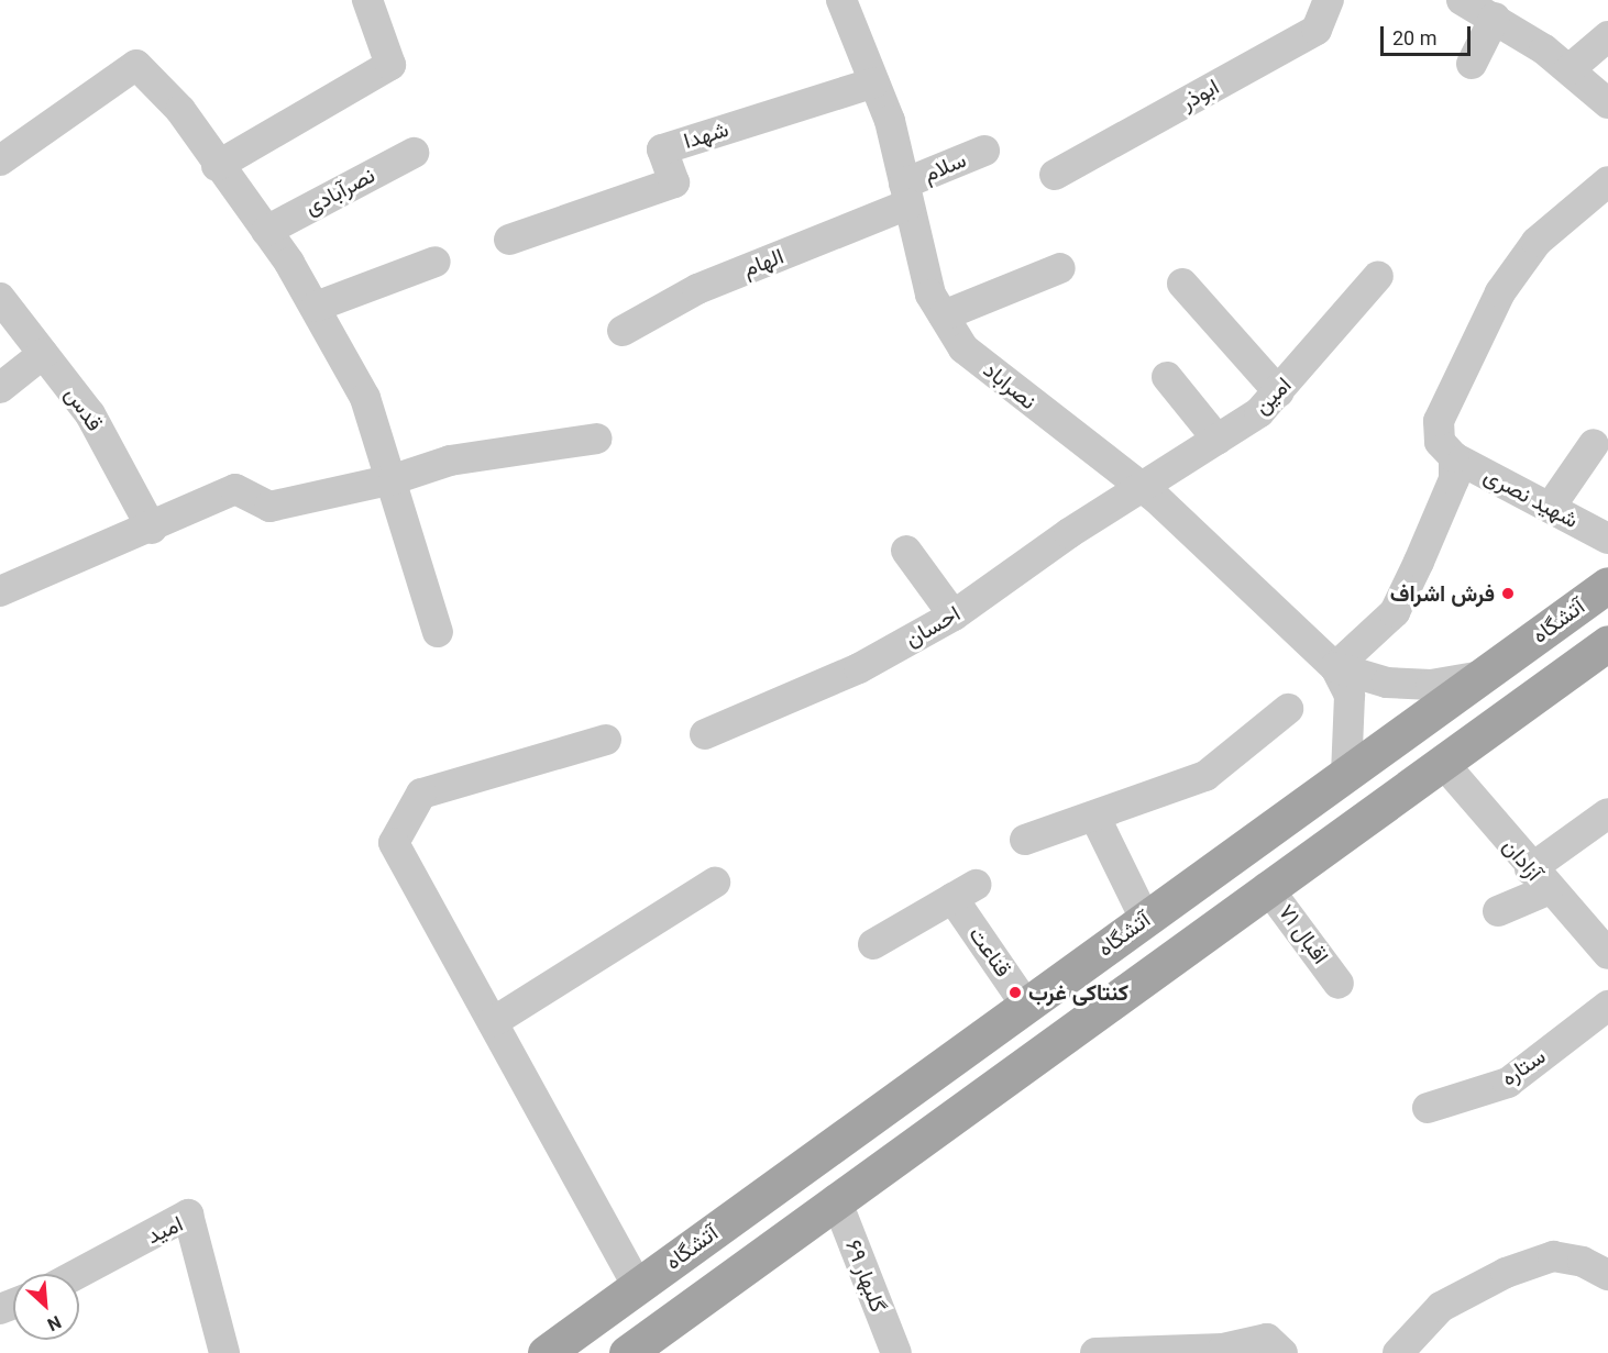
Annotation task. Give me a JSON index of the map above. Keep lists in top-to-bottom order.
{
  "streets": {
    "main road": ["آتشگاه"],
    "street": [
      "ابوذر",
      "شهدا",
      "سلام",
      "نصرآبادی",
      "الهام",
      "نصراباد",
      "امین",
      "قدس",
      "شهید نصری",
      "احسان",
      "آزادان",
      "۷۱ اقبال",
      "قناعت",
      "ستاره",
      "امید",
      "۶۹ گلبهار"
    ]
  },
  "crossings": [
    ["شهدا", "نصراباد"],
    ["سلام", "الهام"],
    ["سلام", "نصراباد"],
    ["الهام", "نصراباد"],
    ["نصراباد", "امین"],
    ["نصراباد", "احسان"],
    ["امین", "احسان"],
    ["آتشگاه", "آزادان"],
    ["آتشگاه", "۷۱ اقبال"],
    ["آتشگاه", "قناعت"],
    ["آتشگاه", "۶۹ گلبهار"]
  ],
  "places": ["فرش اشراف", "کنتاکی غرب"],
  "scale_bar": "20 m",
  "north": "bottom right"
}
